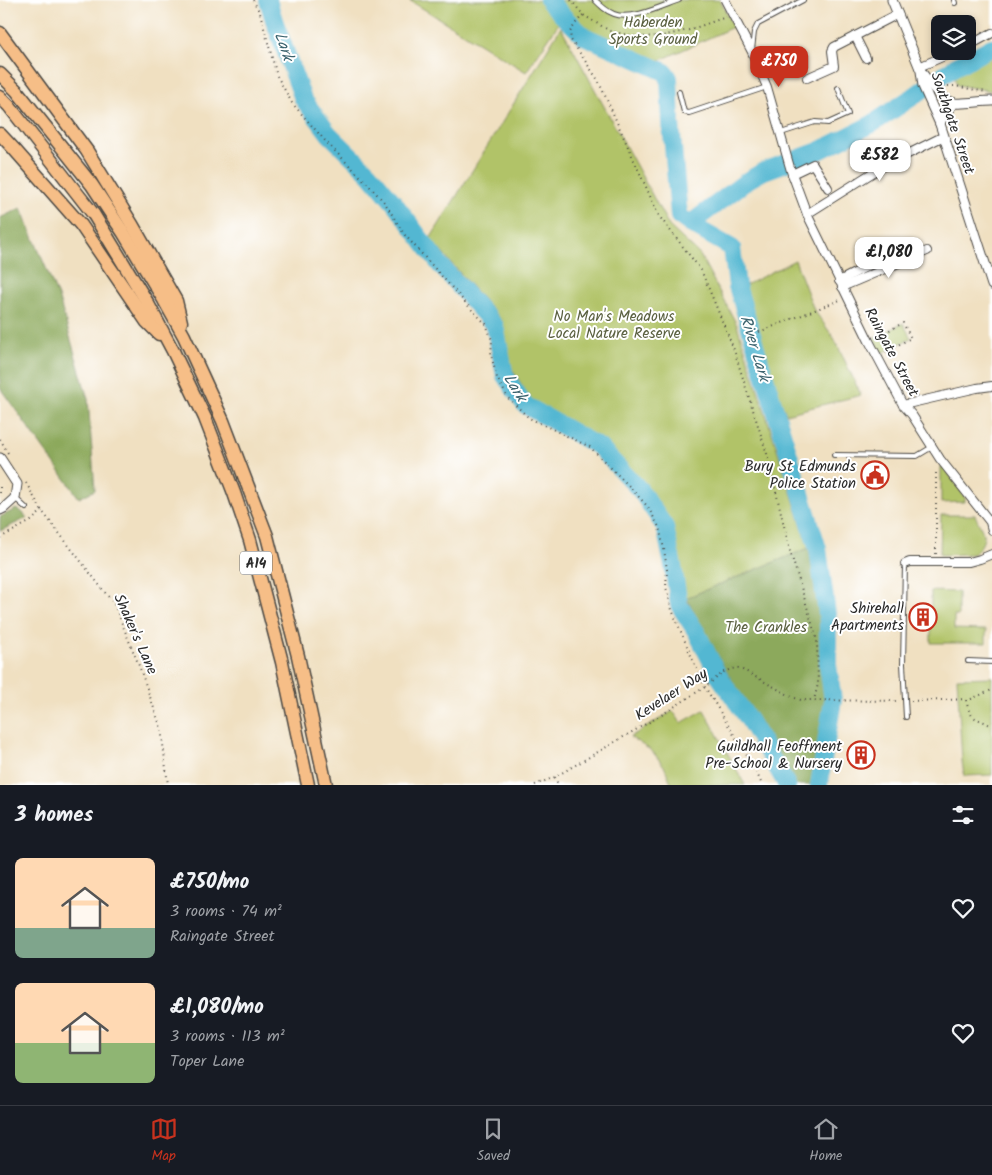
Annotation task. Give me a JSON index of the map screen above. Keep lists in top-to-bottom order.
{
  "streets": {
    "highway": ["A14"],
    "street": ["Southgate Street", "Raingate Street"],
    "path": ["Shaker's Lane", "Kevelaer Way"]
  },
  "water": ["Lark", "River Lark"],
  "parks": ["Haberden Sports Ground", "No Man's Meadows Local Nature Reserve", "The Crankles"],
  "places": {
    "public building": ["Bury St Edmunds Police Station"],
    "building": ["Shirehall Apartments", "Guildhall Feoffment Pre-School & Nursery"]
  },
  "page": {
    "price": ["£750", "£582", "£1,080"],
    "heading": "3 homes",
    "list": [
      {
        "name": "£750/mo",
        "note": "3 rooms · 74 m² · Raingate Street"
      },
      {
        "name": "£1,080/mo",
        "note": "3 rooms · 113 m² · Toper Lane"
      }
    ],
    "tabs": ["Map", "Saved", "Home"]
  }
}
